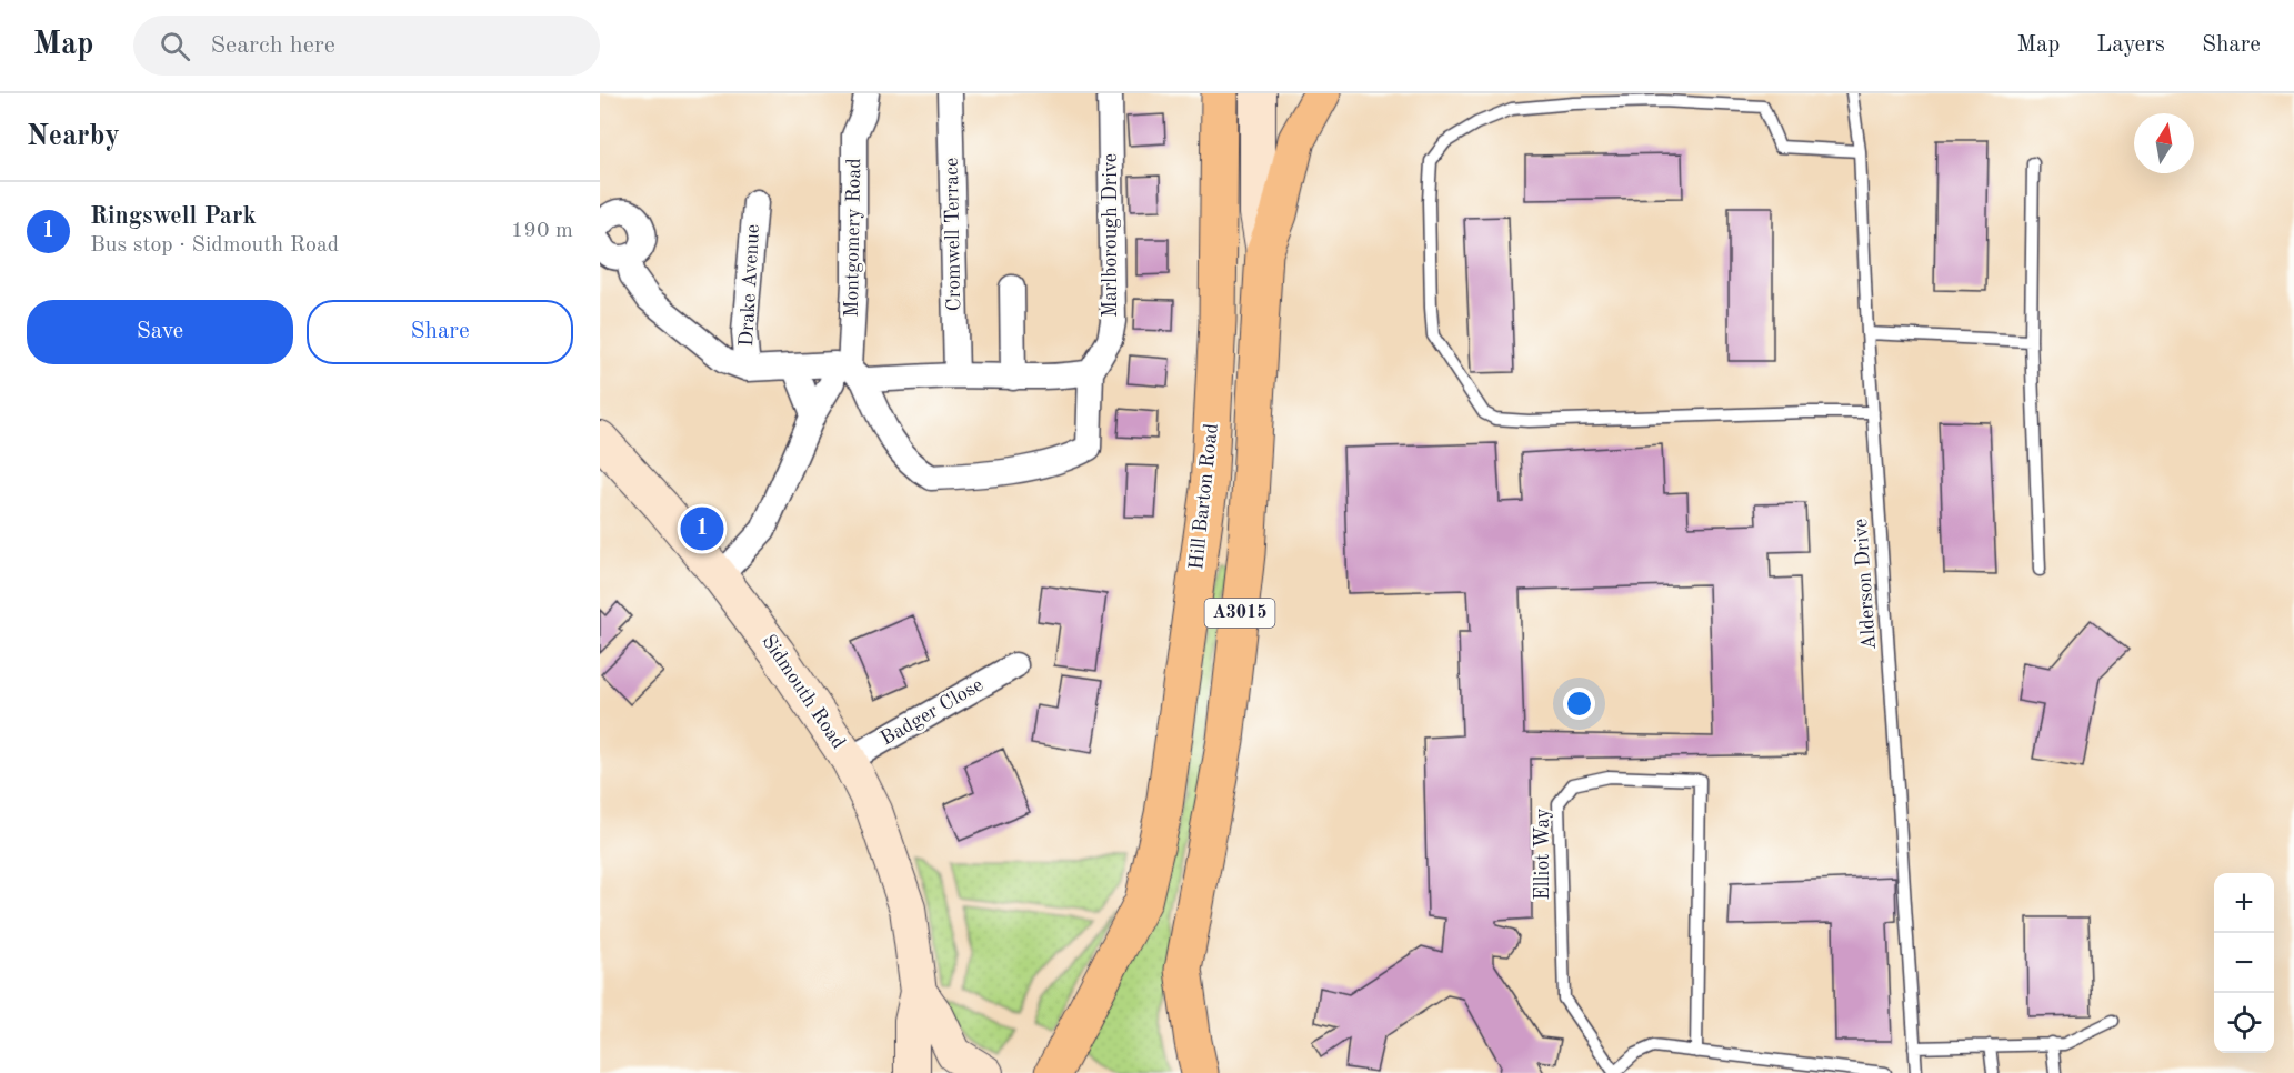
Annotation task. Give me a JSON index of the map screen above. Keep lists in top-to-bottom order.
{
  "streets": {
    "main road": ["Hill Barton Road", "A3015", "Sidmouth Road"],
    "street": [
      "Cromwell Terrace",
      "Marlborough Drive",
      "Montgomery Road",
      "Drake Avenue",
      "Badger Close"
    ],
    "lane": ["Alderson Drive", "Elliot Way"]
  },
  "crossings": [
    ["Marlborough Drive", "Montgomery Road"],
    ["Marlborough Drive", "Drake Avenue"],
    ["Montgomery Road", "Drake Avenue"],
    ["Sidmouth Road", "Badger Close"]
  ],
  "north": "top",
  "page": {
    "header": "Map",
    "search": "Search here",
    "nav": ["Map", "Layers", "Share"],
    "heading": "Nearby",
    "list": [
      {
        "mark": "1",
        "name": "Ringswell Park",
        "note": "Bus stop · Sidmouth Road",
        "value": "190 m"
      }
    ],
    "buttons": ["Save", "Share"],
    "pins": "1",
    "map_buttons": ["+", "−"]
  }
}
